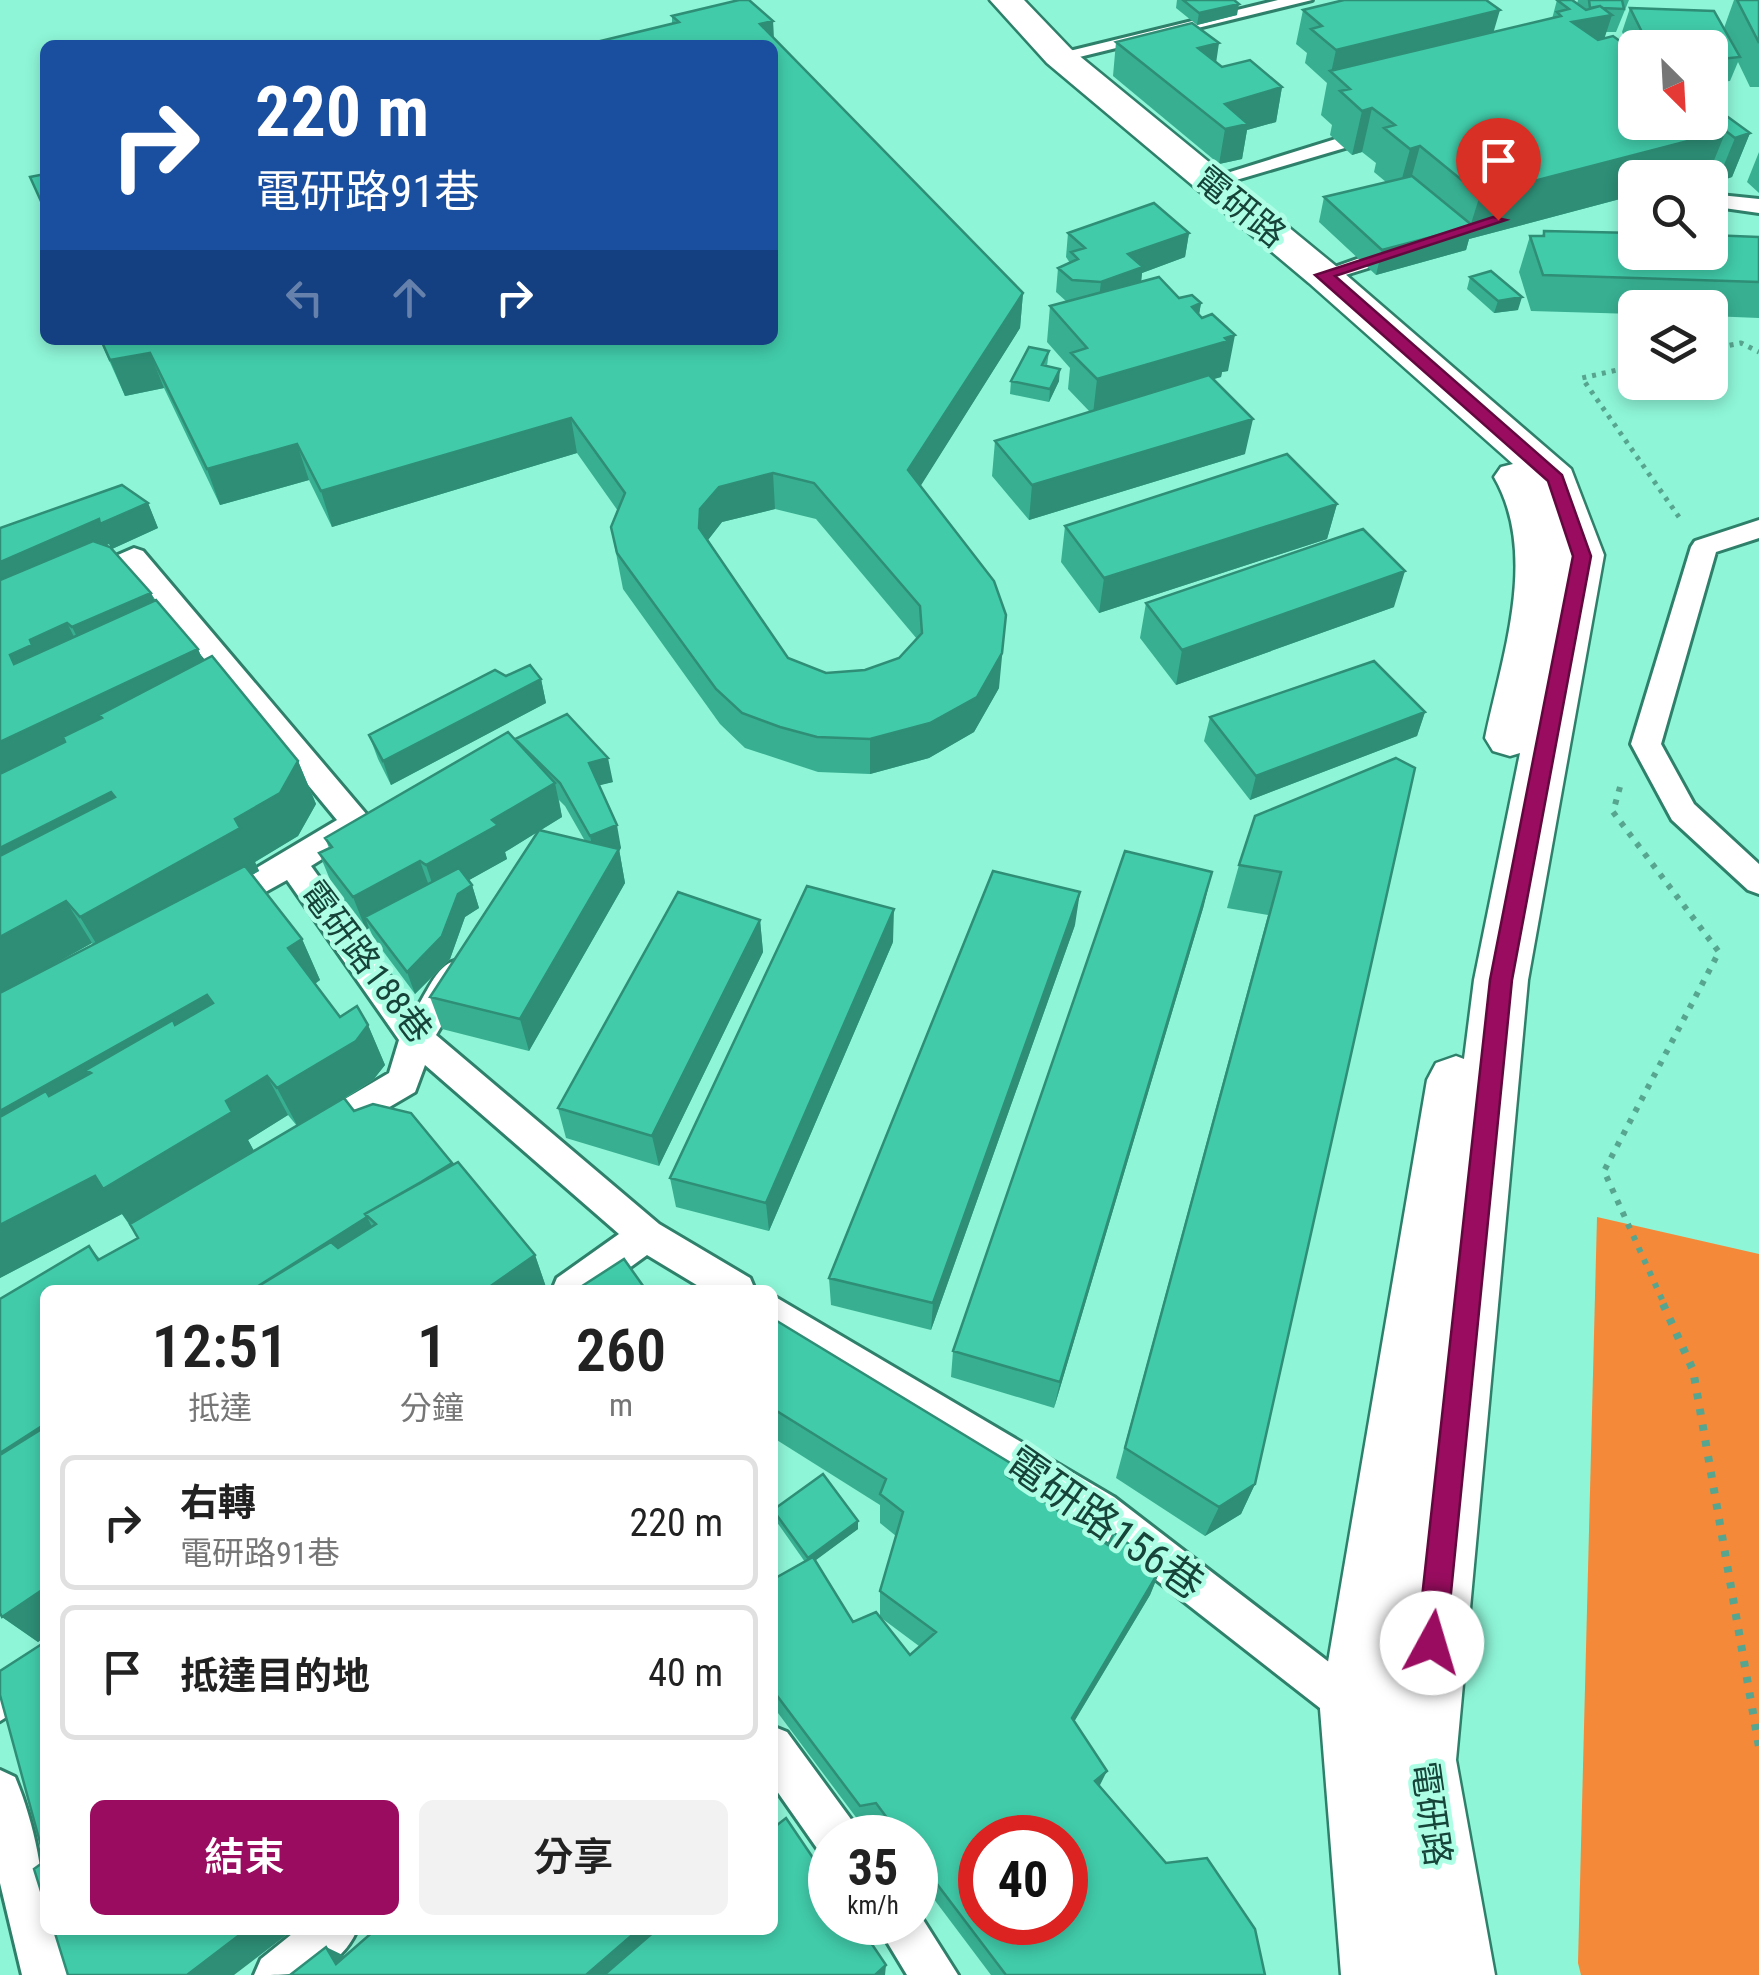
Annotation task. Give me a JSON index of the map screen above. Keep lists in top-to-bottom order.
{
  "streets": {
    "street": ["電研路"],
    "lane": ["電研路188巷", "電研路156巷"]
  },
  "crossings": [
    ["電研路", "電研路156巷"]
  ],
  "north": "bottom right",
  "page": {
    "turn": ["220 m", "電研路91巷"],
    "eta": [
      "12:51",
      "抵達",
      "1",
      "分鐘",
      "260",
      "m"
    ],
    "list": [
      {
        "name": "右轉",
        "note": "電研路91巷",
        "value": "220 m"
      },
      {
        "name": "抵達目的地",
        "value": "40 m"
      }
    ],
    "buttons": ["結束", "分享"],
    "speed": "35 km/h",
    "limit": "40"
  }
}
